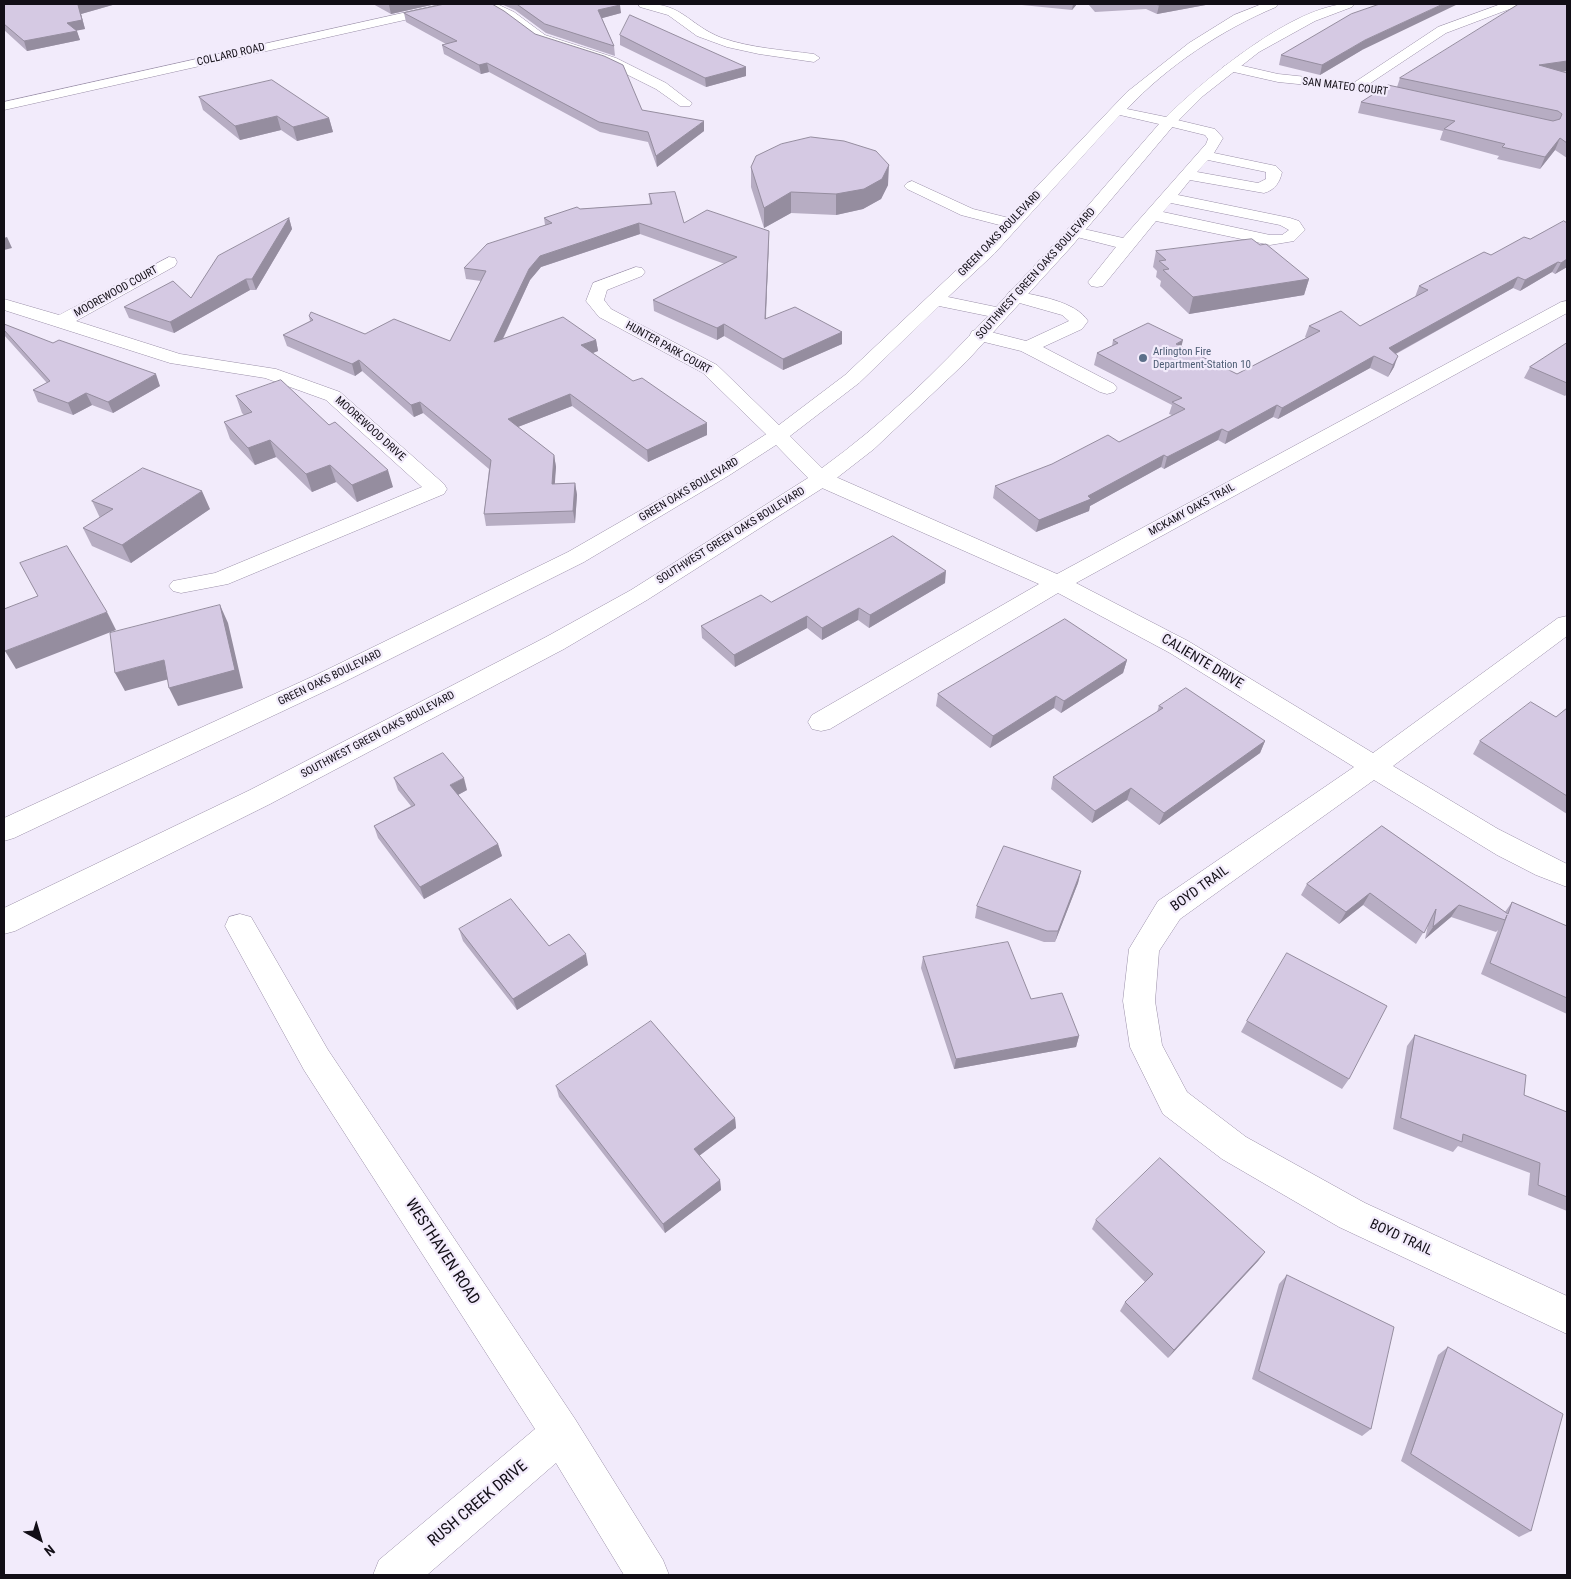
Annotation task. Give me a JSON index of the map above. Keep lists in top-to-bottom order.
{
  "streets": {
    "street": [
      "COLLARD ROAD",
      "SAN MATEO COURT",
      "GREEN OAKS BOULEVARD",
      "SOUTHWEST GREEN OAKS BOULEVARD",
      "MOOREWOOD COURT",
      "HUNTER PARK COURT",
      "MOOREWOOD DRIVE",
      "MCKAMY OAKS TRAIL",
      "CALIENTE DRIVE",
      "BOYD TRAIL",
      "WESTHAVEN ROAD",
      "RUSH CREEK DRIVE"
    ]
  },
  "crossings": [
    ["SAN MATEO COURT", "SOUTHWEST GREEN OAKS BOULEVARD"],
    ["GREEN OAKS BOULEVARD", "HUNTER PARK COURT"],
    ["SOUTHWEST GREEN OAKS BOULEVARD", "CALIENTE DRIVE"],
    ["MOOREWOOD COURT", "MOOREWOOD DRIVE"],
    ["MCKAMY OAKS TRAIL", "CALIENTE DRIVE"],
    ["CALIENTE DRIVE", "BOYD TRAIL"],
    ["WESTHAVEN ROAD", "RUSH CREEK DRIVE"]
  ],
  "places": ["Arlington Fire Department-Station 10"],
  "north": "bottom right"
}
